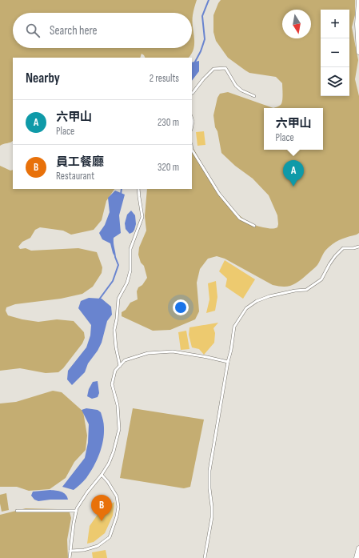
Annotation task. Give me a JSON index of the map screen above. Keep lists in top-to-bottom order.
{
  "north": "bottom",
  "page": {
    "map_buttons": ["+", "−"],
    "search": "Search here",
    "heading": ["Nearby", "2 results"],
    "list": [
      {
        "mark": "A",
        "name": "六甲山",
        "note": "Place",
        "value": "230 m"
      },
      {
        "mark": "B",
        "name": "員工餐廳",
        "note": "Restaurant",
        "value": "320 m"
      }
    ],
    "popup": ["六甲山", "Place"],
    "pins": ["A", "B"]
  }
}
